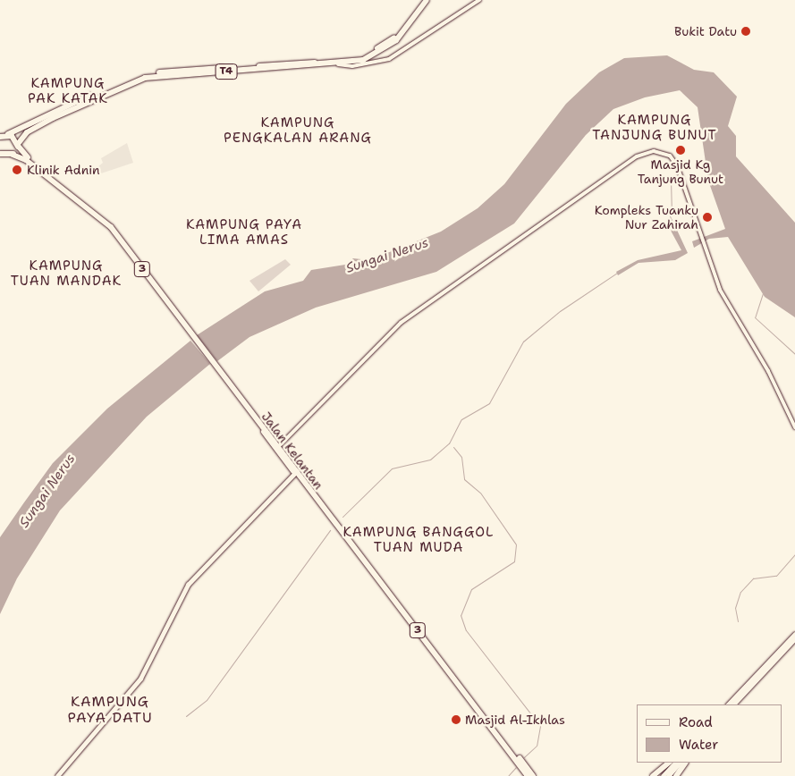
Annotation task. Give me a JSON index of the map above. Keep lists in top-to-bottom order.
{
  "streets": {
    "highway": ["T4", "3", "Jalan Kelantan"]
  },
  "crossings": [
    ["T4", "3"],
    ["3", "Jalan Kelantan"]
  ],
  "districts": [
    "KAMPUNG PAK KATAK",
    "KAMPUNG TANJUNG BUNUT",
    "KAMPUNG PENGKALAN ARANG",
    "KAMPUNG PAYA LIMA AMAS",
    "KAMPUNG TUAN MANDAK",
    "KAMPUNG BANGGOL TUAN MUDA",
    "KAMPUNG PAYA DATU"
  ],
  "water": ["Sungai Nerus"],
  "places": [
    "Bukit Datu",
    "Masjid Kg Tanjung Bunut",
    "Klinik Adnin",
    "Kompleks Tuanku Nur Zahirah",
    "Masjid Al-Ikhlas"
  ],
  "legend": ["Road", "Water"]
}
